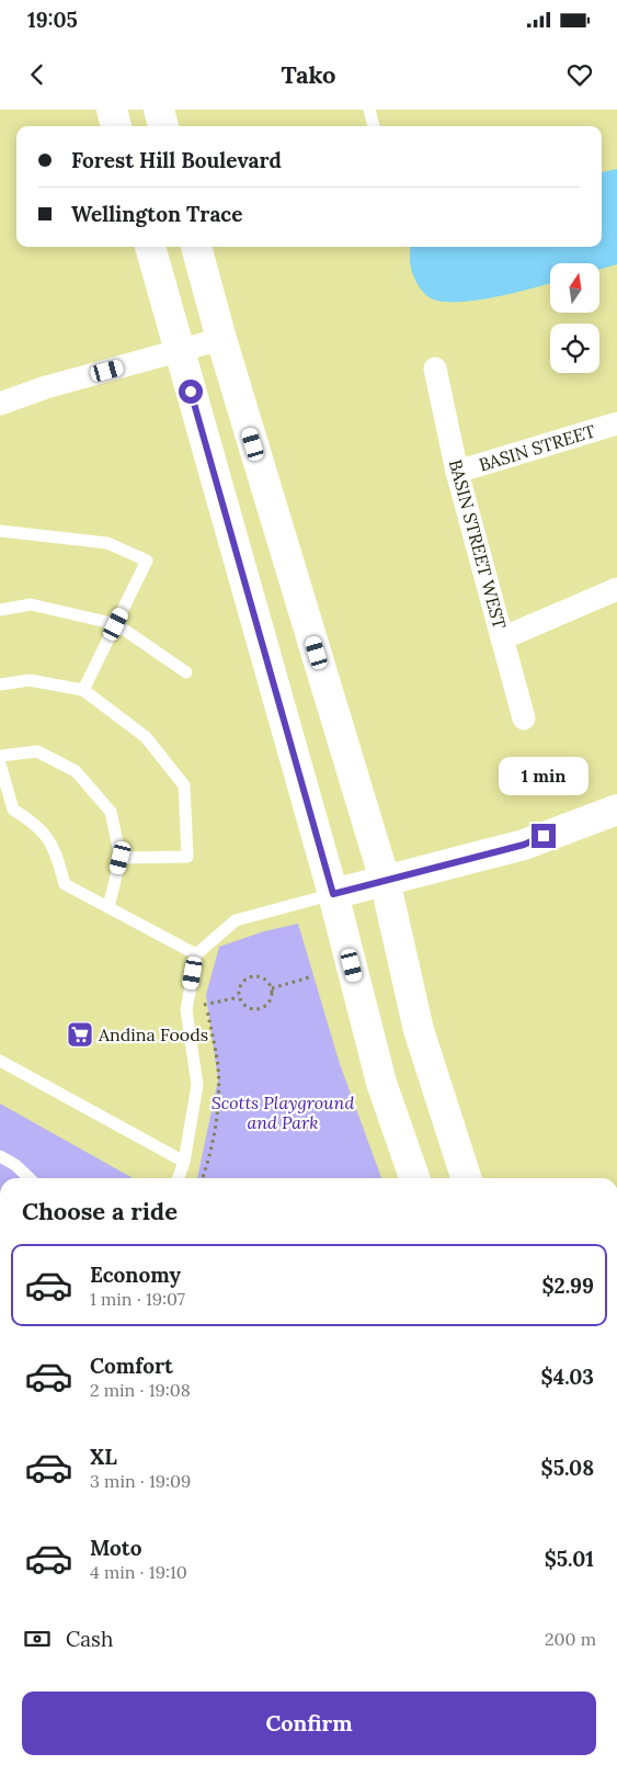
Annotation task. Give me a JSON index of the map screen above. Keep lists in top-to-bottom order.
{
  "streets": {
    "street": ["BASIN STREET", "BASIN STREET WEST"]
  },
  "crossings": [
    ["BASIN STREET", "BASIN STREET WEST"]
  ],
  "parks": ["Scotts Playground and Park"],
  "places": {
    "supermarket": ["Andina Foods"]
  },
  "north": "top",
  "page": {
    "status": "19:05",
    "header": "Tako",
    "banner": ["Forest Hill Boulevard", "Wellington Trace"],
    "bubble": "1 min",
    "heading": "Choose a ride",
    "list": [
      {
        "name": "Economy",
        "note": "1 min · 19:07",
        "value": "$2.99"
      },
      {
        "name": "Comfort",
        "note": "2 min · 19:08",
        "value": "$4.03"
      },
      {
        "name": "XL",
        "note": "3 min · 19:09",
        "value": "$5.08"
      },
      {
        "name": "Moto",
        "note": "4 min · 19:10",
        "value": "$5.01"
      }
    ],
    "pay": ["Cash", "200 m"],
    "buttons": "Confirm"
  }
}
